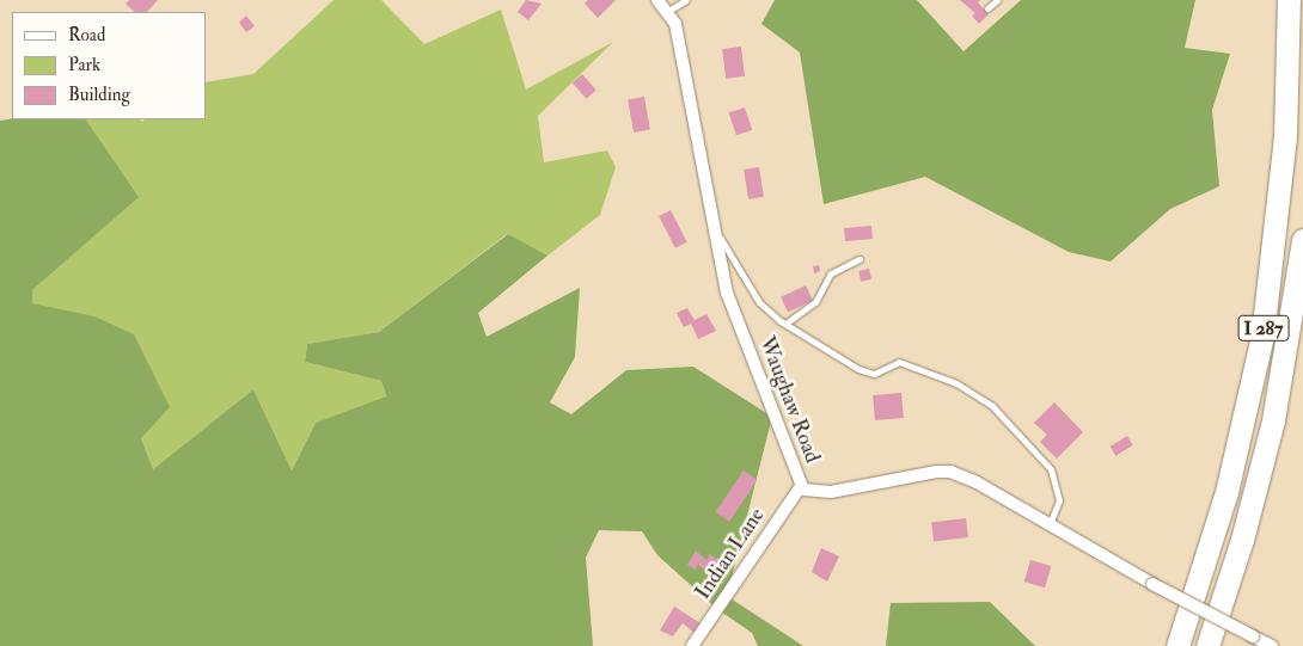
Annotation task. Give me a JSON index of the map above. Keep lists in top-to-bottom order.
{
  "streets": {
    "highway": ["I 287"],
    "street": ["Waughaw Road", "Indian Lane"]
  },
  "crossings": [
    ["Waughaw Road", "Indian Lane"]
  ],
  "legend": ["Road", "Park", "Building"]
}
